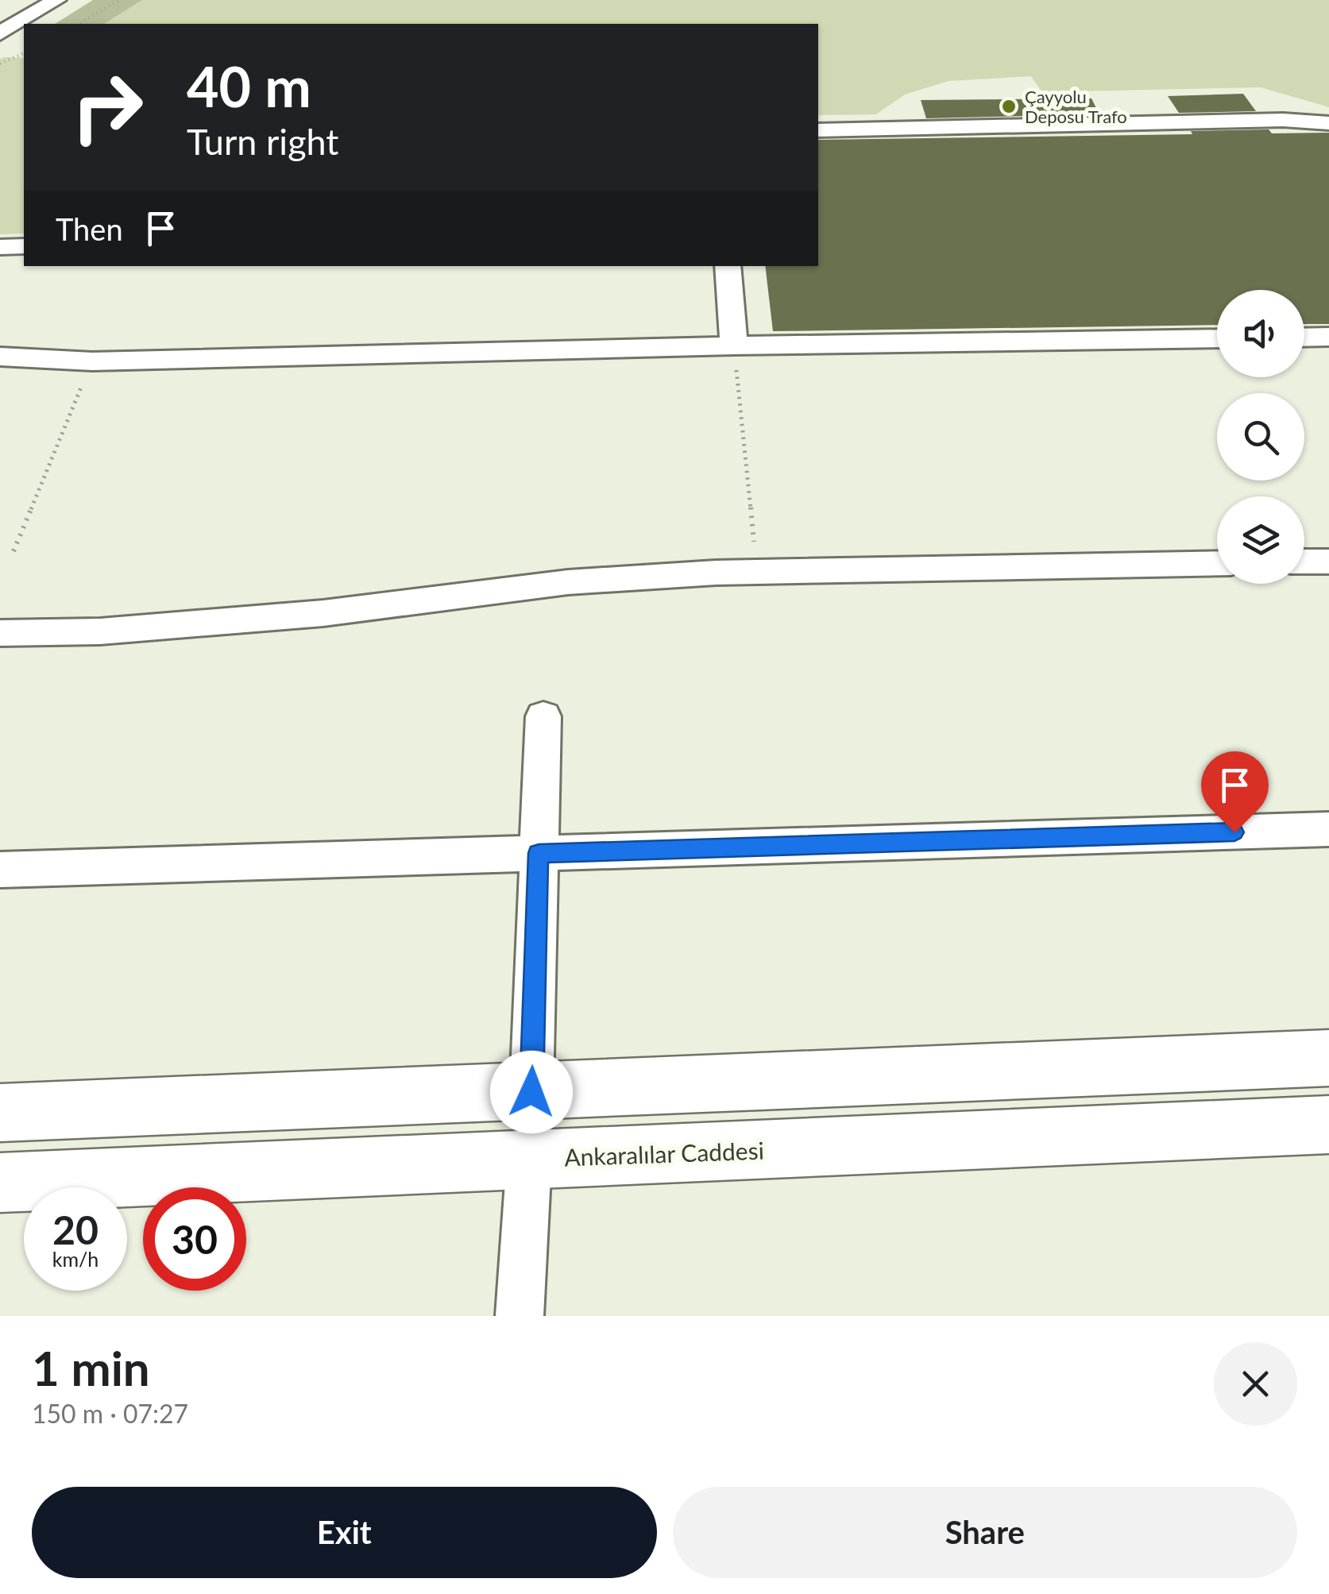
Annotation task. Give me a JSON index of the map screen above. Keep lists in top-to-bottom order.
{
  "streets": {
    "main road": ["Ankaralılar Caddesi"]
  },
  "places": ["Çayyolu Deposu Trafo"],
  "page": {
    "turn": ["40 m", "Turn right"],
    "then": "Then",
    "speed": "20 km/h",
    "limit": "30",
    "heading": ["1 min", "150 m · 07:27"],
    "buttons": ["Exit", "Share"]
  }
}
